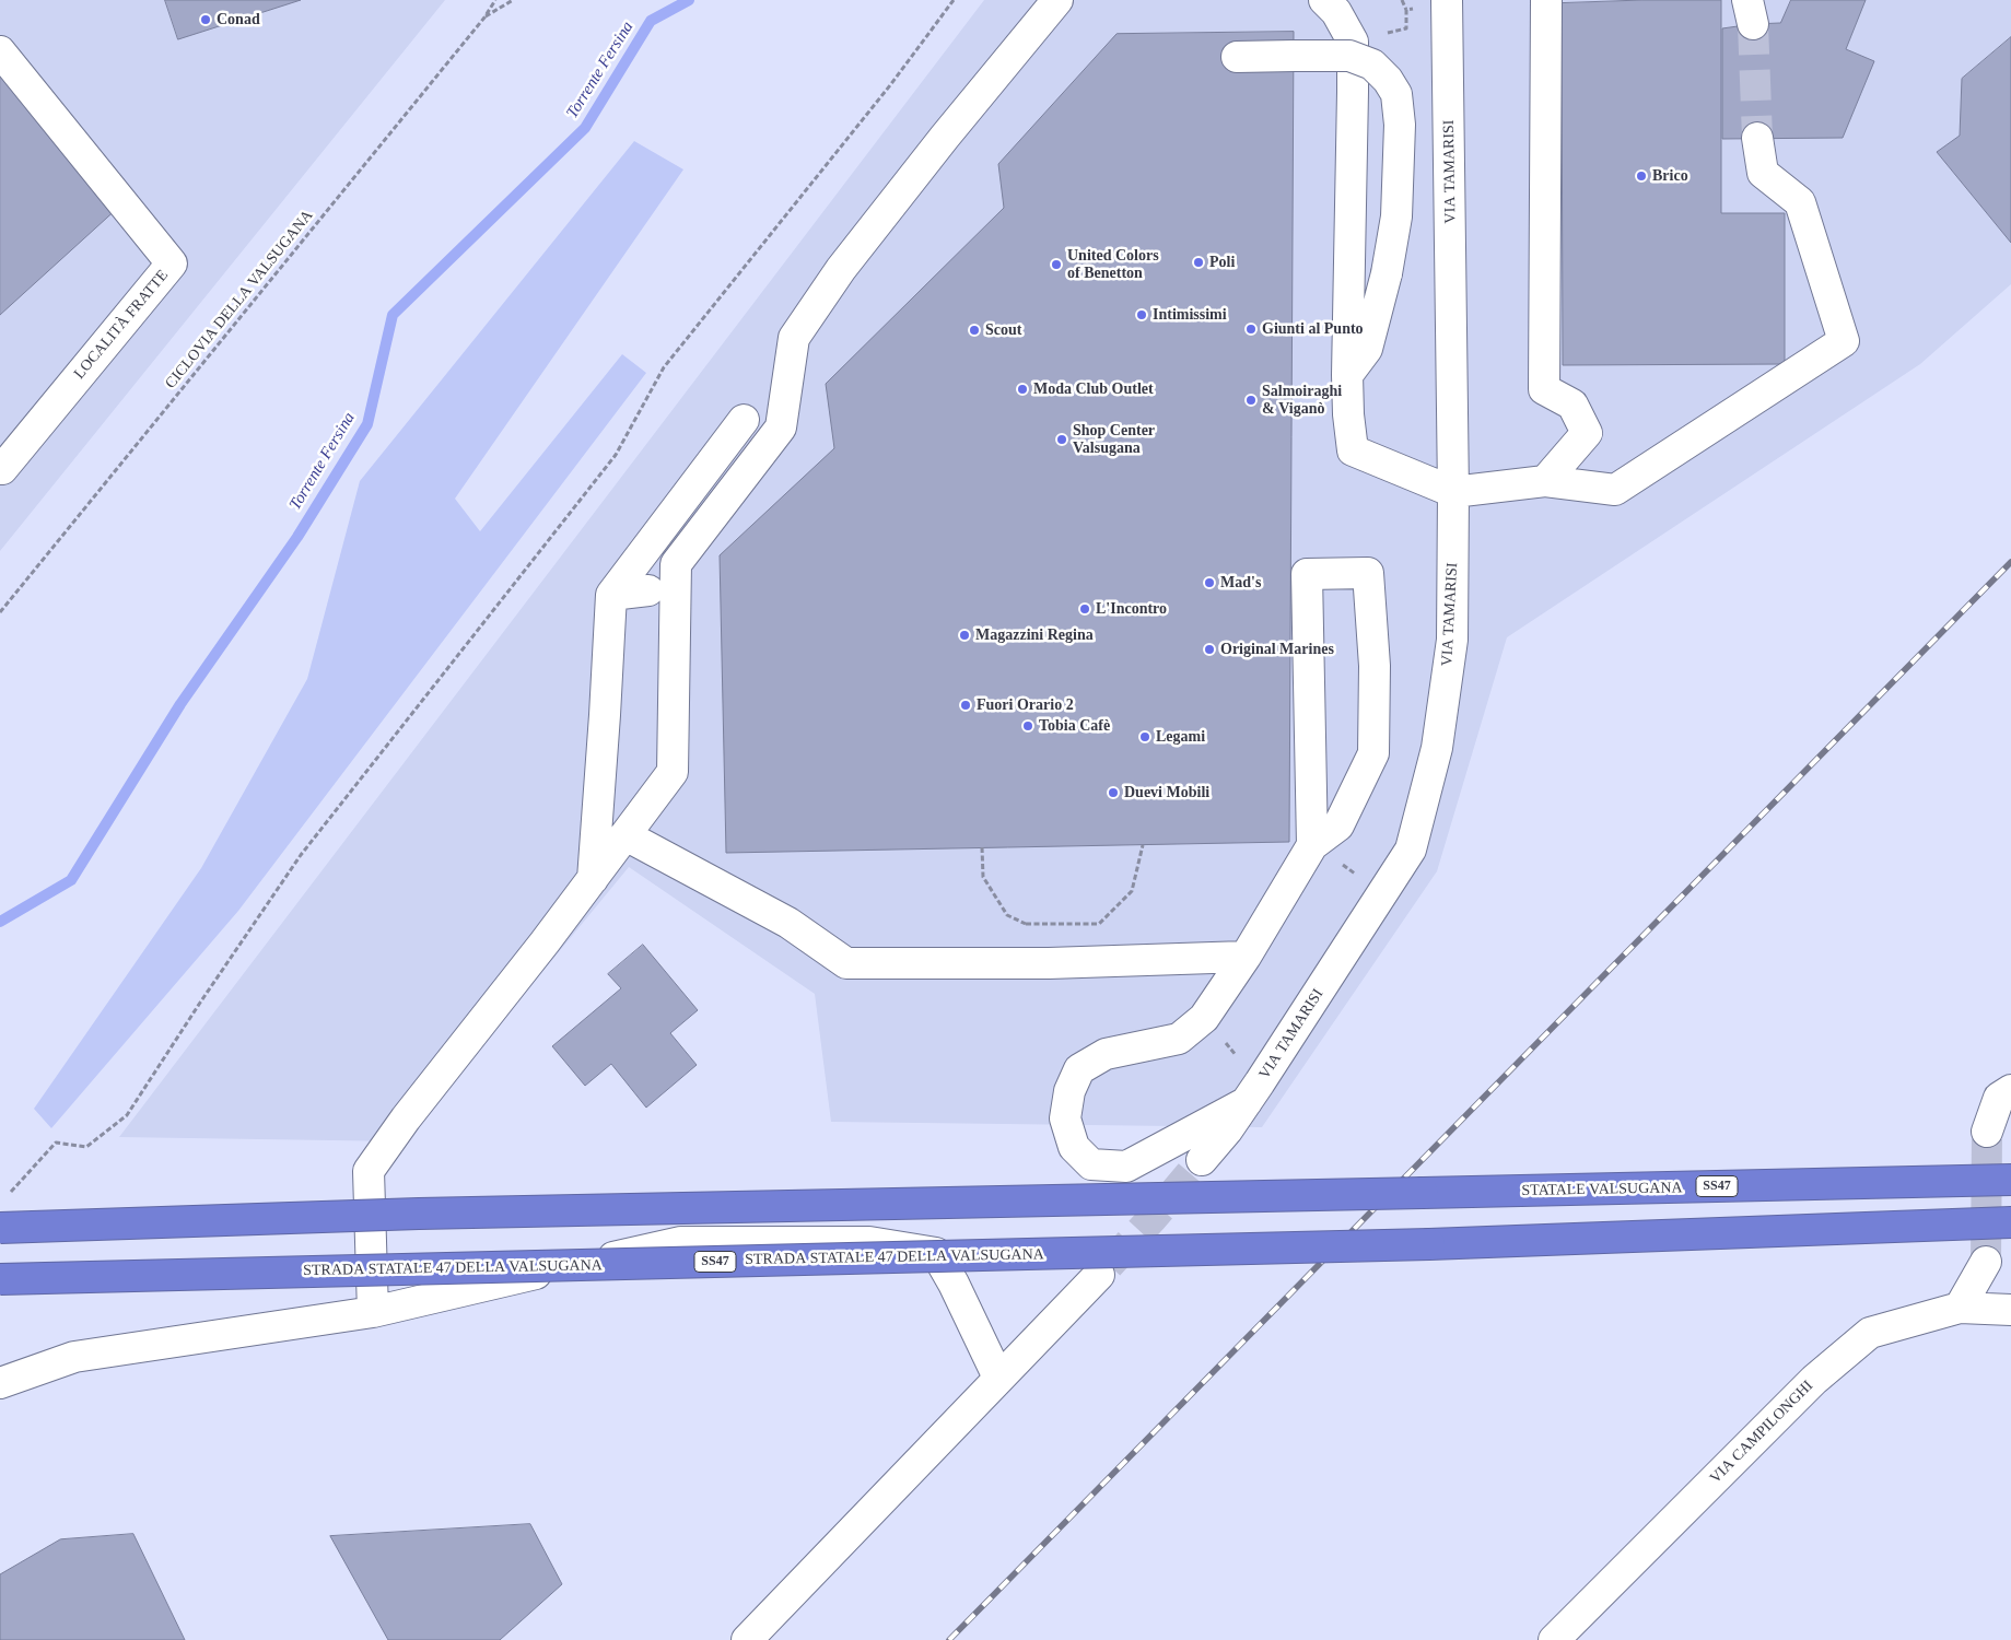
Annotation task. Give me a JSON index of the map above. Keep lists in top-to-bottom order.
{
  "streets": {
    "highway": ["SS47", "STATALE VALSUGANA", "STRADA STATALE 47 DELLA VALSUGANA"],
    "street": ["VIA TAMARISI", "LOCALITÀ FRATTE", "VIA CAMPILONGHI"],
    "path": ["CICLOVIA DELLA VALSUGANA"]
  },
  "water": ["Torrente Fersina"],
  "places": [
    "Conad",
    "Brico",
    "Poli",
    "United Colors of Benetton",
    "Intimissimi",
    "Giunti al Punto",
    "Scout",
    "Moda Club Outlet",
    "Salmoiraghi & Viganò",
    "Shop Center Valsugana",
    "Mad's",
    "L'Incontro",
    "Magazzini Regina",
    "Original Marines",
    "Fuori Orario 2",
    "Tobia Cafè",
    "Legami",
    "Duevi Mobili"
  ]
}
